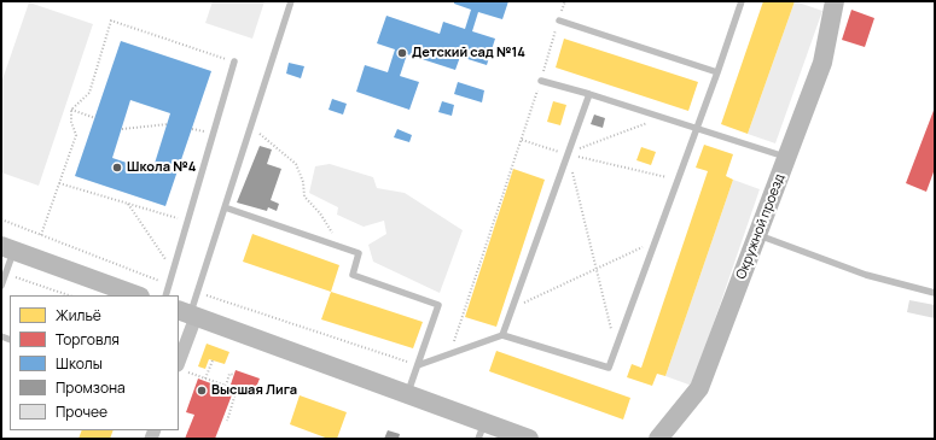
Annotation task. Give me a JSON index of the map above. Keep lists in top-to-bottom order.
{
  "streets": {
    "street": ["Окружной проезд"]
  },
  "places": ["Детский сад №14", "Школа №4", "Высшая Лига"],
  "legend": [
    "Жильё",
    "Торговля",
    "Школы",
    "Промзона",
    "Прочее"
  ]
}
